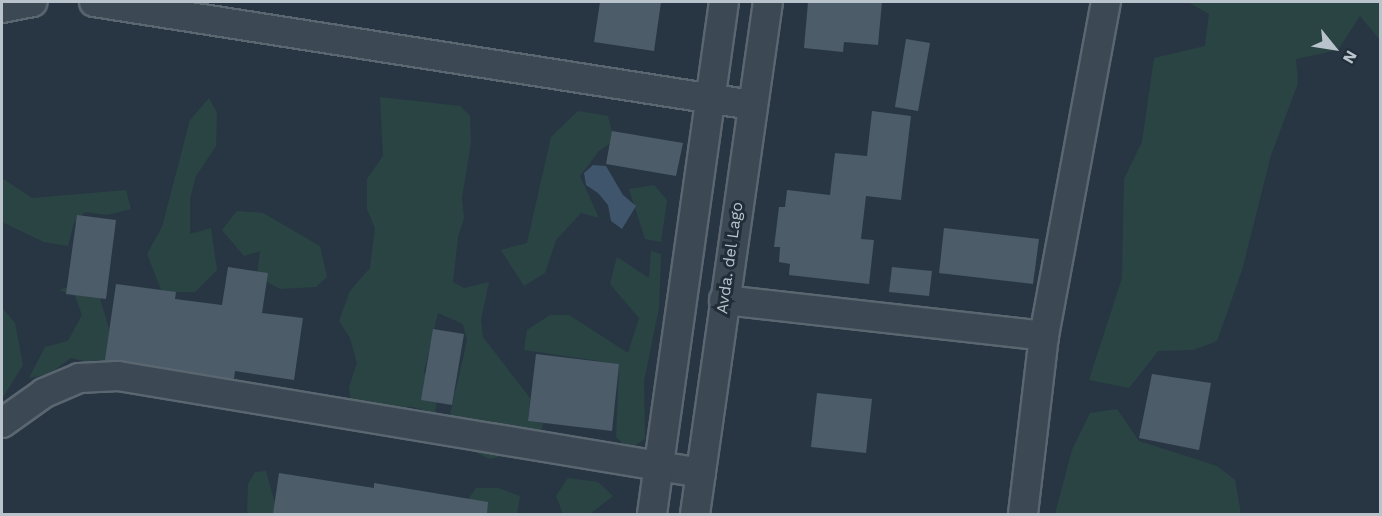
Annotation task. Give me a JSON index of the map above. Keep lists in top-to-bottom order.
{
  "streets": {
    "street": ["Avda. del Lago"]
  },
  "north": "bottom right"
}
